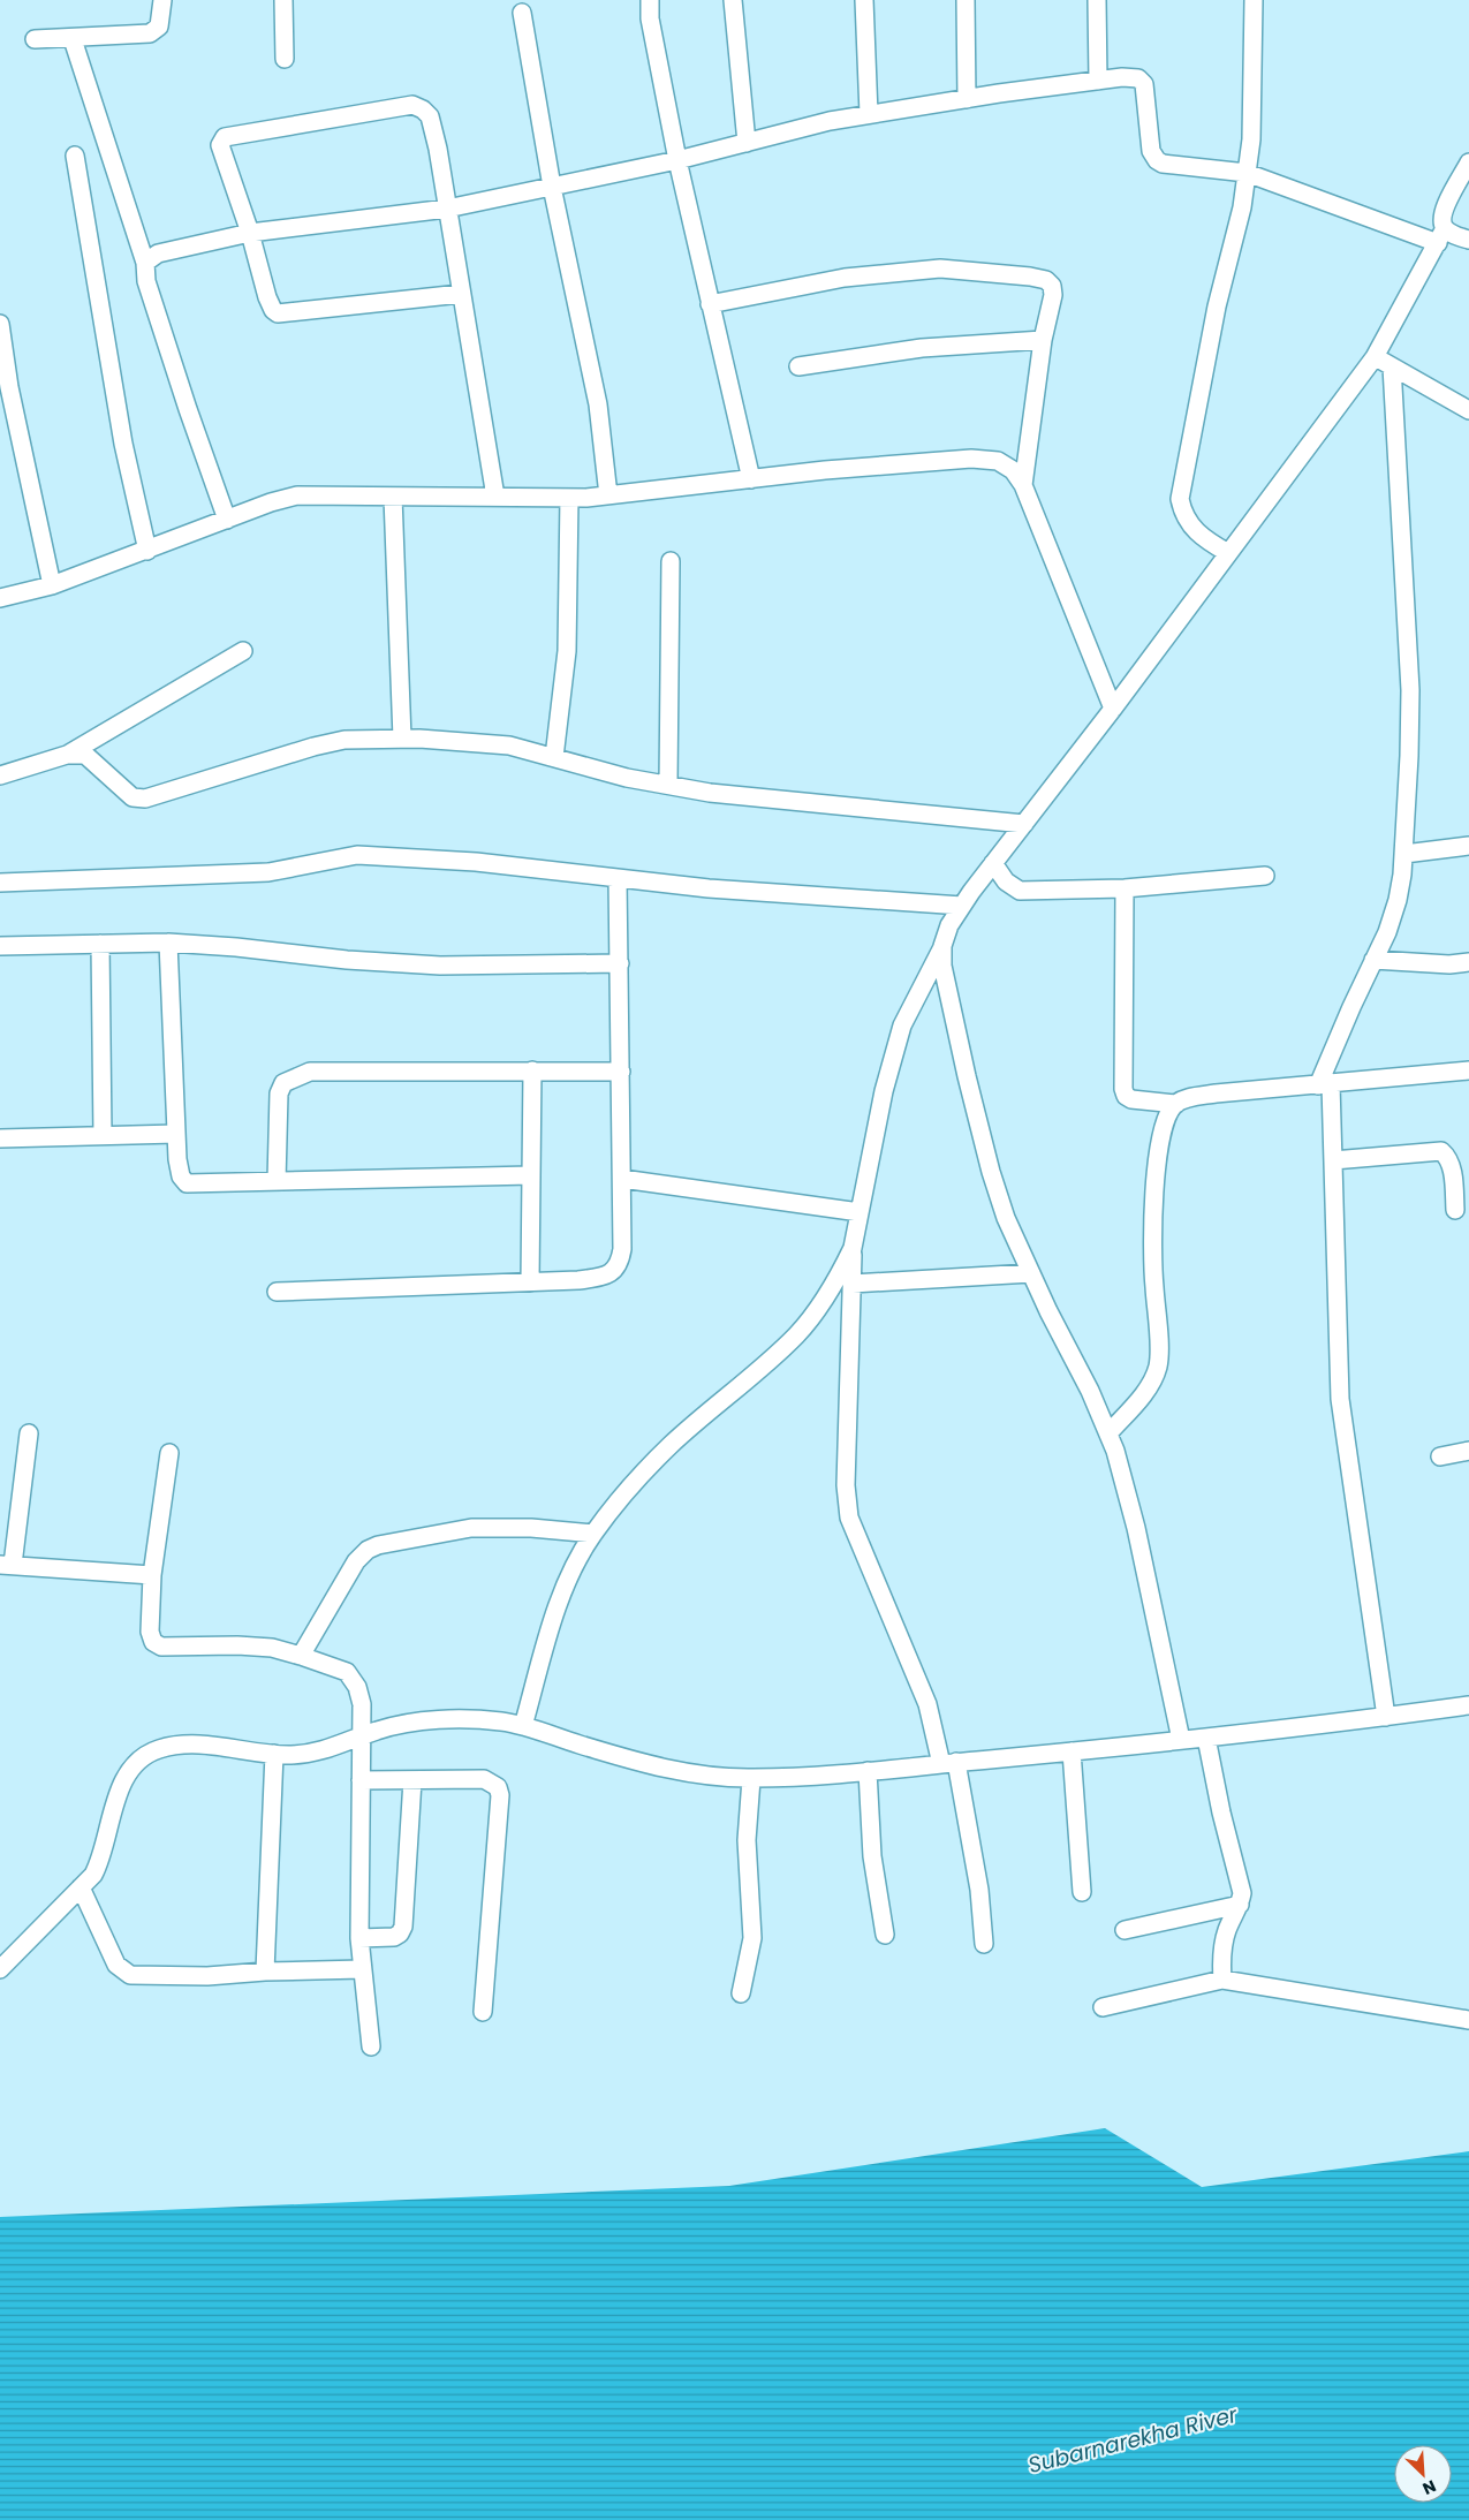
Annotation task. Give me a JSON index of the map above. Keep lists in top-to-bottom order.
{
  "water": ["Subarnarekha River"],
  "north": "bottom right"
}
